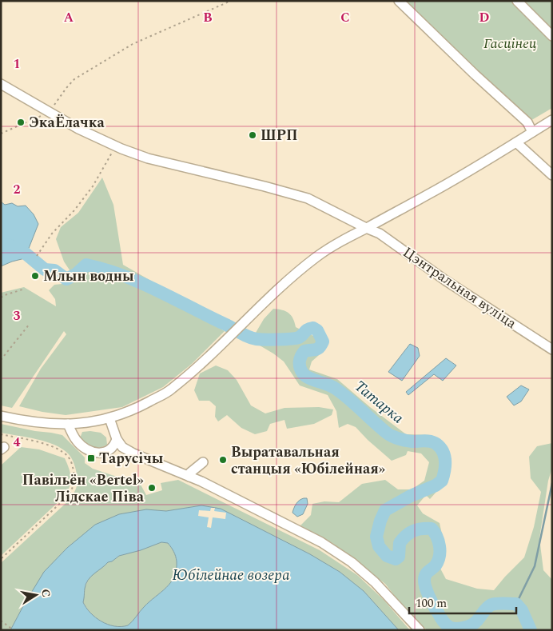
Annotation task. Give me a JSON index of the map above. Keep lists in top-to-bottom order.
{
  "streets": {
    "street": ["Цэнтральная вуліца"]
  },
  "water": ["Татарка", "Юбілейнае возера"],
  "parks": ["Гасцінец"],
  "places": {
    "other": [
      "ЭкаЁлачка",
      "ШРП",
      "Млын водны",
      "Выратавальная станцыя «Юбілейная»",
      "Павільён «Bertel» Лідскае Піва"
    ],
    "transit": ["Тарусічы"]
  },
  "scale_bar": "100 m",
  "north": "right",
  "grid": {
    "columns": [
      "A",
      "B",
      "C",
      "D"
    ],
    "rows": [
      "1",
      "2",
      "3",
      "4"
    ]
  }
}
